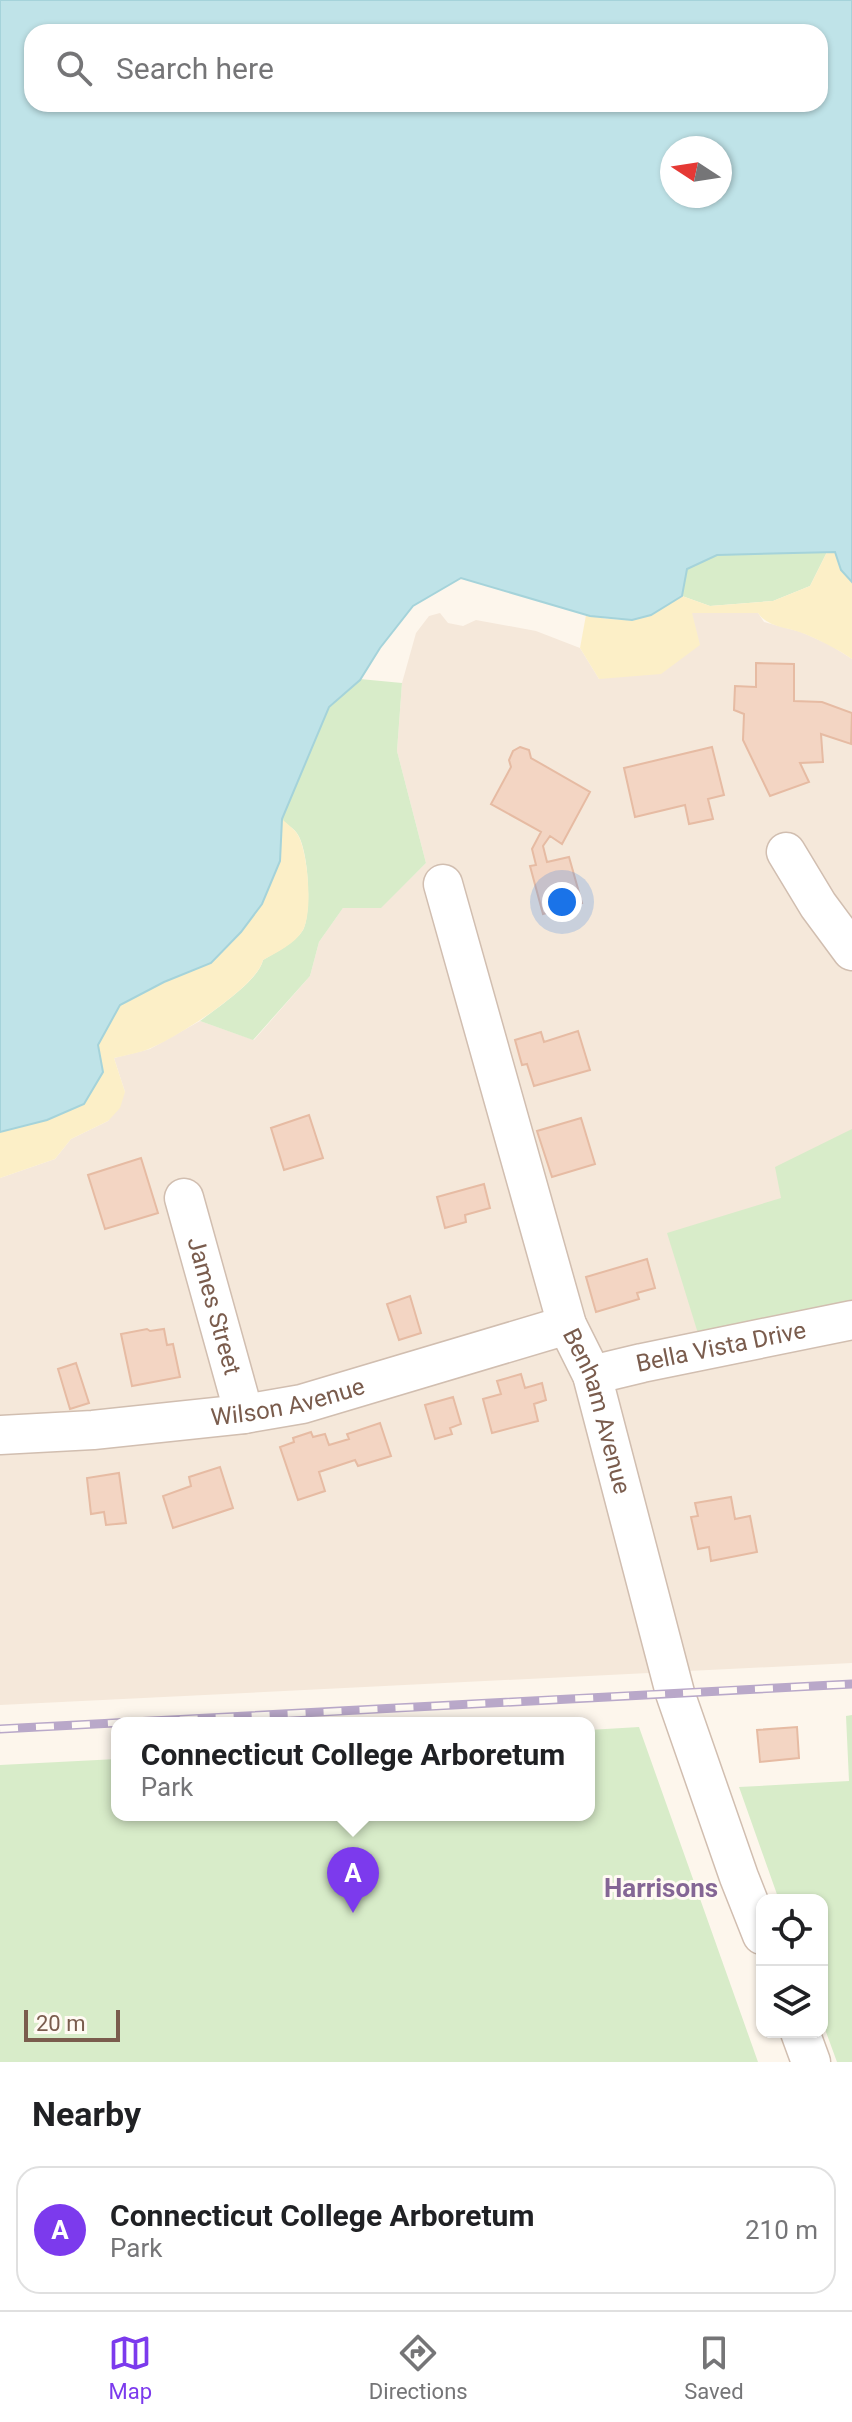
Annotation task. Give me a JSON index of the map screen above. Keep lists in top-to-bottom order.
{
  "streets": {
    "street": [
      "James Street",
      "Bella Vista Drive",
      "Wilson Avenue",
      "Benham Avenue"
    ]
  },
  "crossings": [
    ["James Street", "Wilson Avenue"],
    ["Bella Vista Drive", "Benham Avenue"],
    ["Wilson Avenue", "Benham Avenue"]
  ],
  "districts": ["Harrisons"],
  "scale_bar": "20 m",
  "north": "left",
  "page": {
    "search": "Search here",
    "popup": ["Connecticut College Arboretum", "Park"],
    "pins": "A",
    "scale": "20 m",
    "heading": "Nearby",
    "list": [
      {
        "mark": "A",
        "name": "Connecticut College Arboretum",
        "note": "Park",
        "value": "210 m"
      }
    ],
    "nav": ["Map", "Directions", "Saved"]
  }
}
